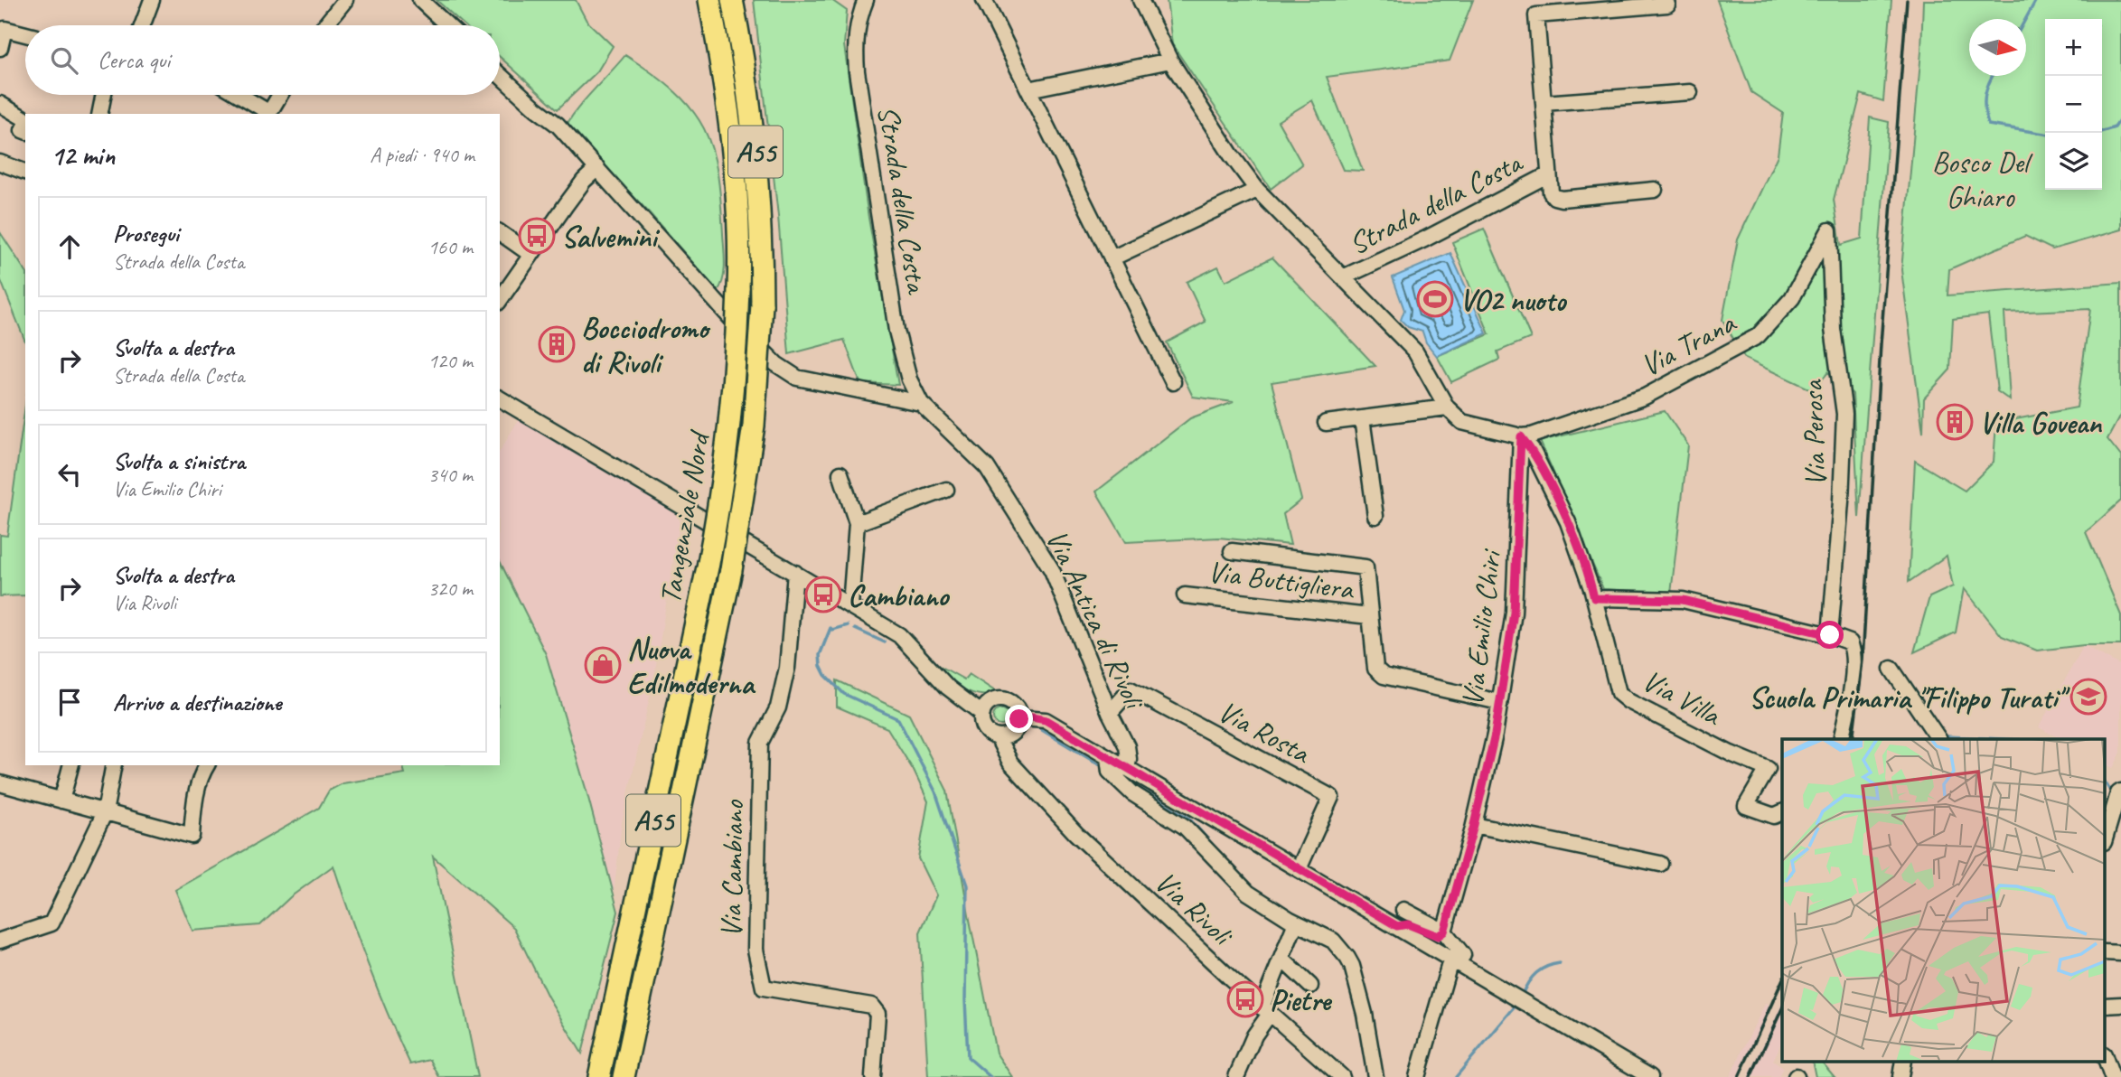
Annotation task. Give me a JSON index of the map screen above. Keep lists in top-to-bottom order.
{
  "streets": {
    "highway": ["A55", "Tangenziale Nord"],
    "street": [
      "Strada della Costa",
      "Via Trana",
      "Via Perosa",
      "Via Buttigliera",
      "Via Antica di Rivoli",
      "Via Emilio Chiri",
      "Via Villa",
      "Via Rosta",
      "Via Cambiano",
      "Via Rivoli"
    ]
  },
  "crossings": [
    ["Strada della Costa", "Via Trana"],
    ["Strada della Costa", "Via Antica di Rivoli"],
    ["Strada della Costa", "Via Emilio Chiri"],
    ["Via Trana", "Via Perosa"],
    ["Via Trana", "Via Emilio Chiri"],
    ["Via Buttigliera", "Via Emilio Chiri"],
    ["Via Antica di Rivoli", "Via Rosta"],
    ["Via Cambiano", "Via Rivoli"]
  ],
  "parks": ["Bosco Del Ghiaro"],
  "places": {
    "bus stop": ["Salvemini", "Cambiano", "Pietre"],
    "sports": ["VO2 nuoto"],
    "building": ["Bocciodromo di Rivoli", "Villa Govean"],
    "shop": ["Nuova Edilmoderna"],
    "school or university": ["Scuola Primaria \"Filippo Turati\""]
  },
  "north": "right",
  "page": {
    "map_buttons": ["+", "−"],
    "search": "Cerca qui",
    "heading": ["12 min", "A piedi · 940 m"],
    "list": [
      ["Prosegui", "Strada della Costa", "160 m"],
      ["Svolta a destra", "Strada della Costa", "120 m"],
      ["Svolta a sinistra", "Via Emilio Chiri", "340 m"],
      ["Svolta a destra", "Via Rivoli", "320 m"],
      "Arrivo a destinazione"
    ]
  }
}
